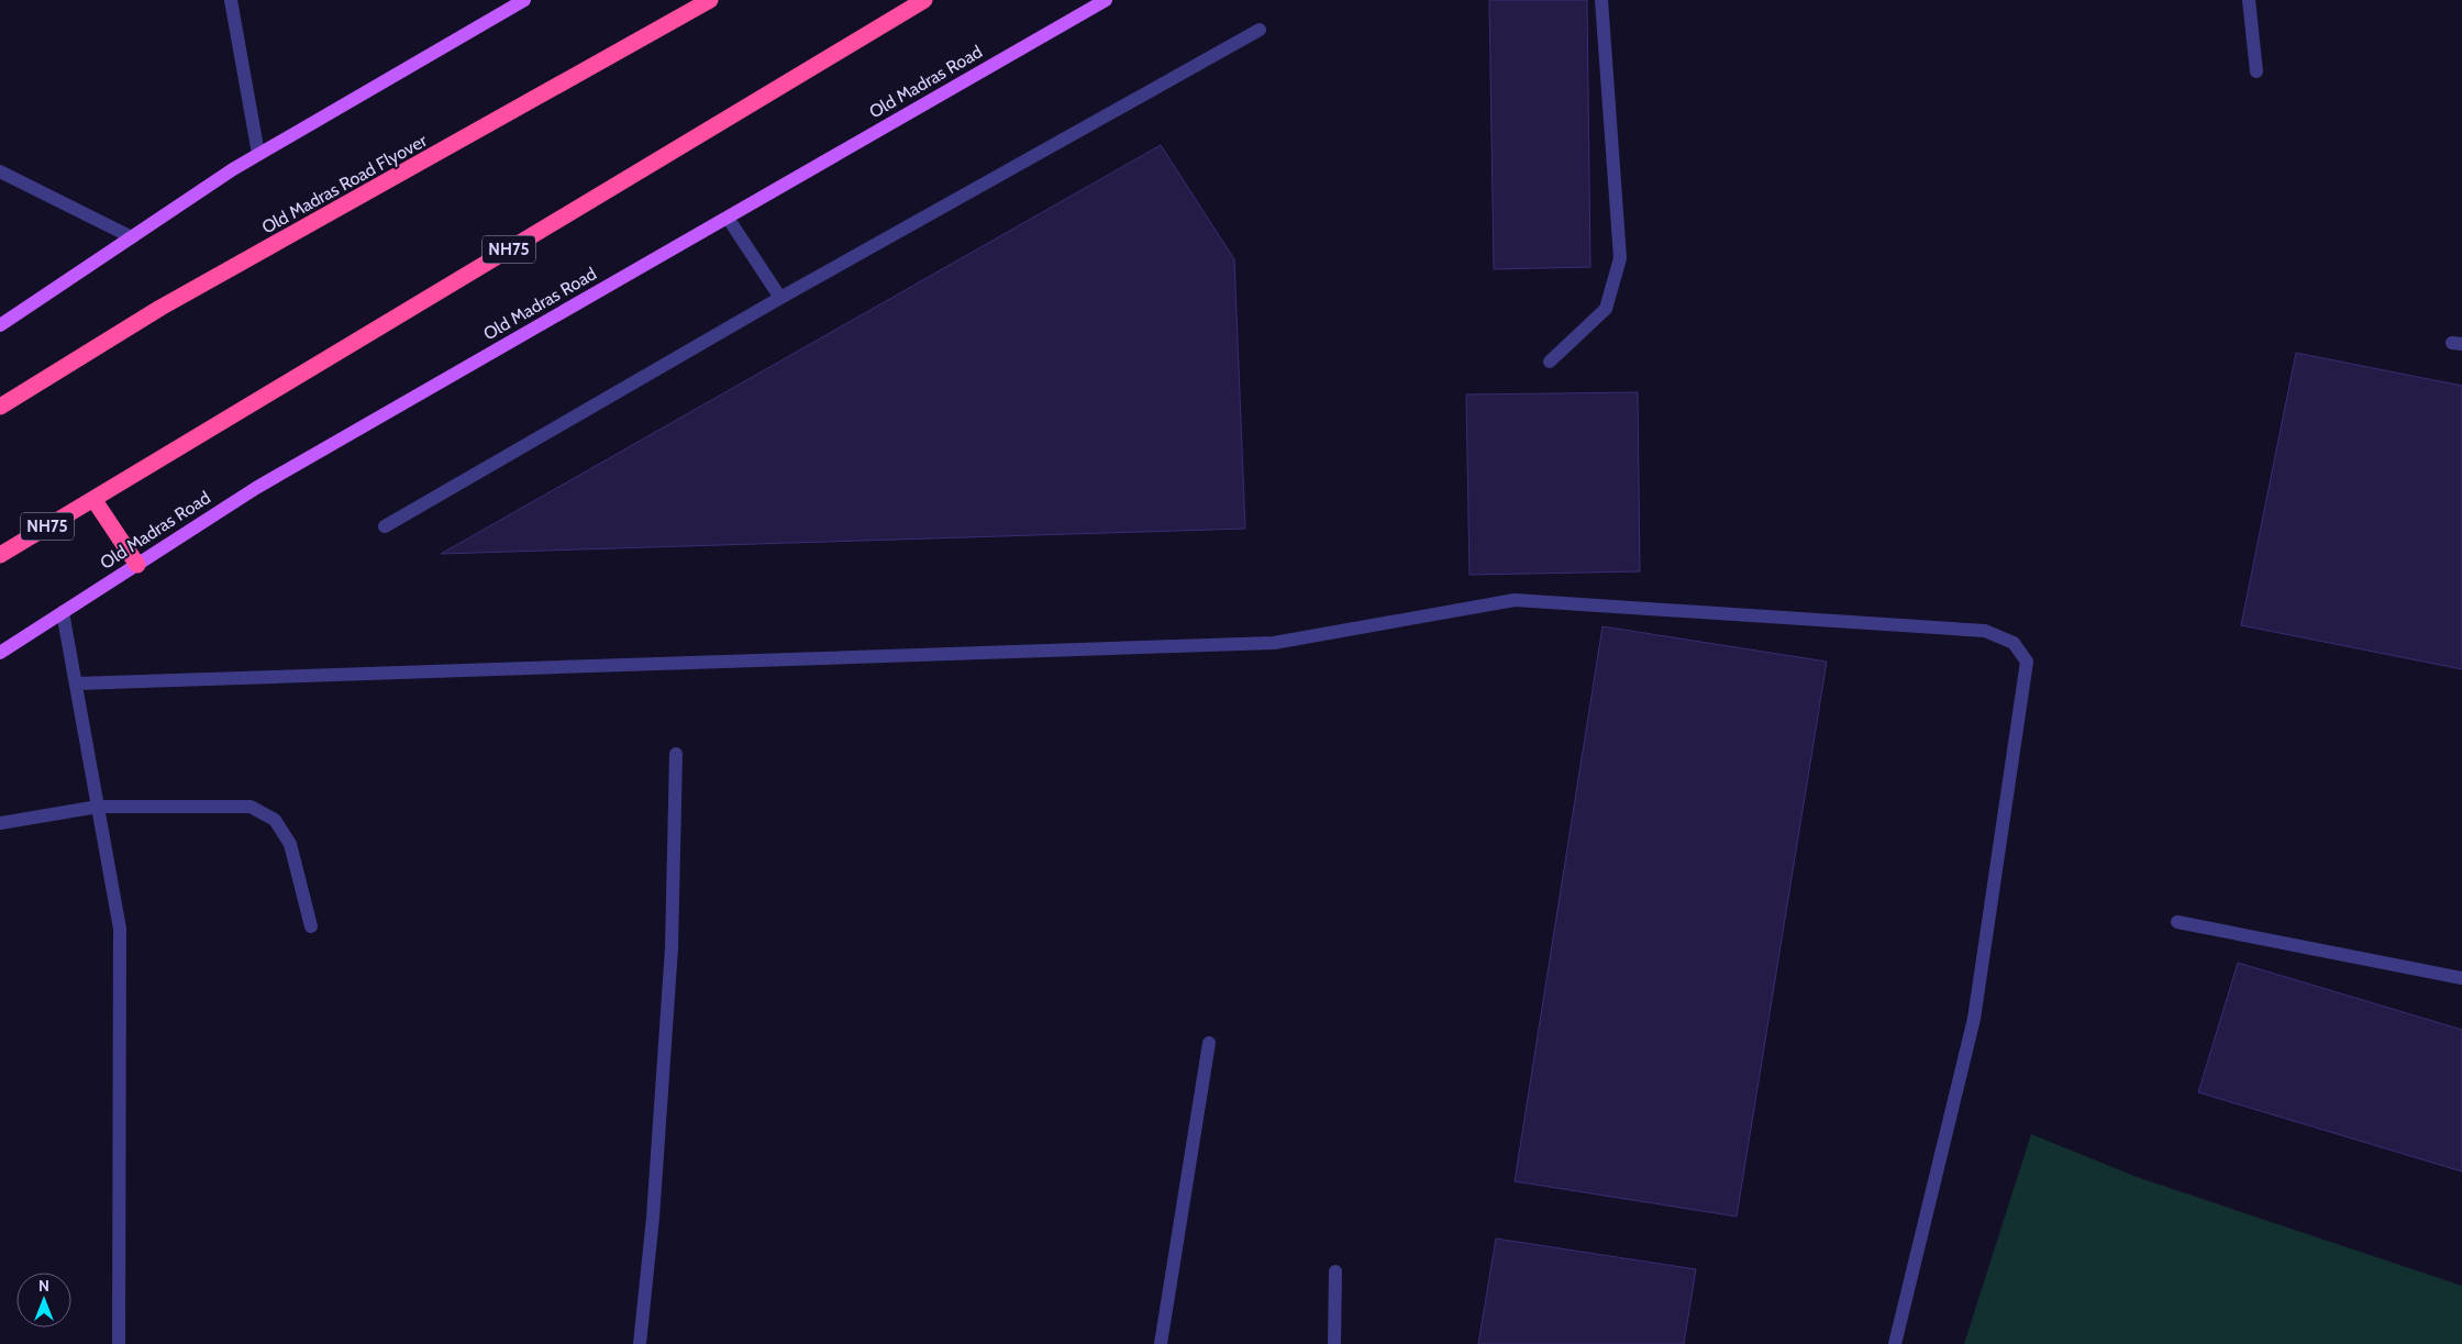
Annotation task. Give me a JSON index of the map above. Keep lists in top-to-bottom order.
{
  "streets": {
    "highway": ["Old Madras Road Flyover", "NH75"],
    "main road": ["Old Madras Road"]
  },
  "north": "top"
}
